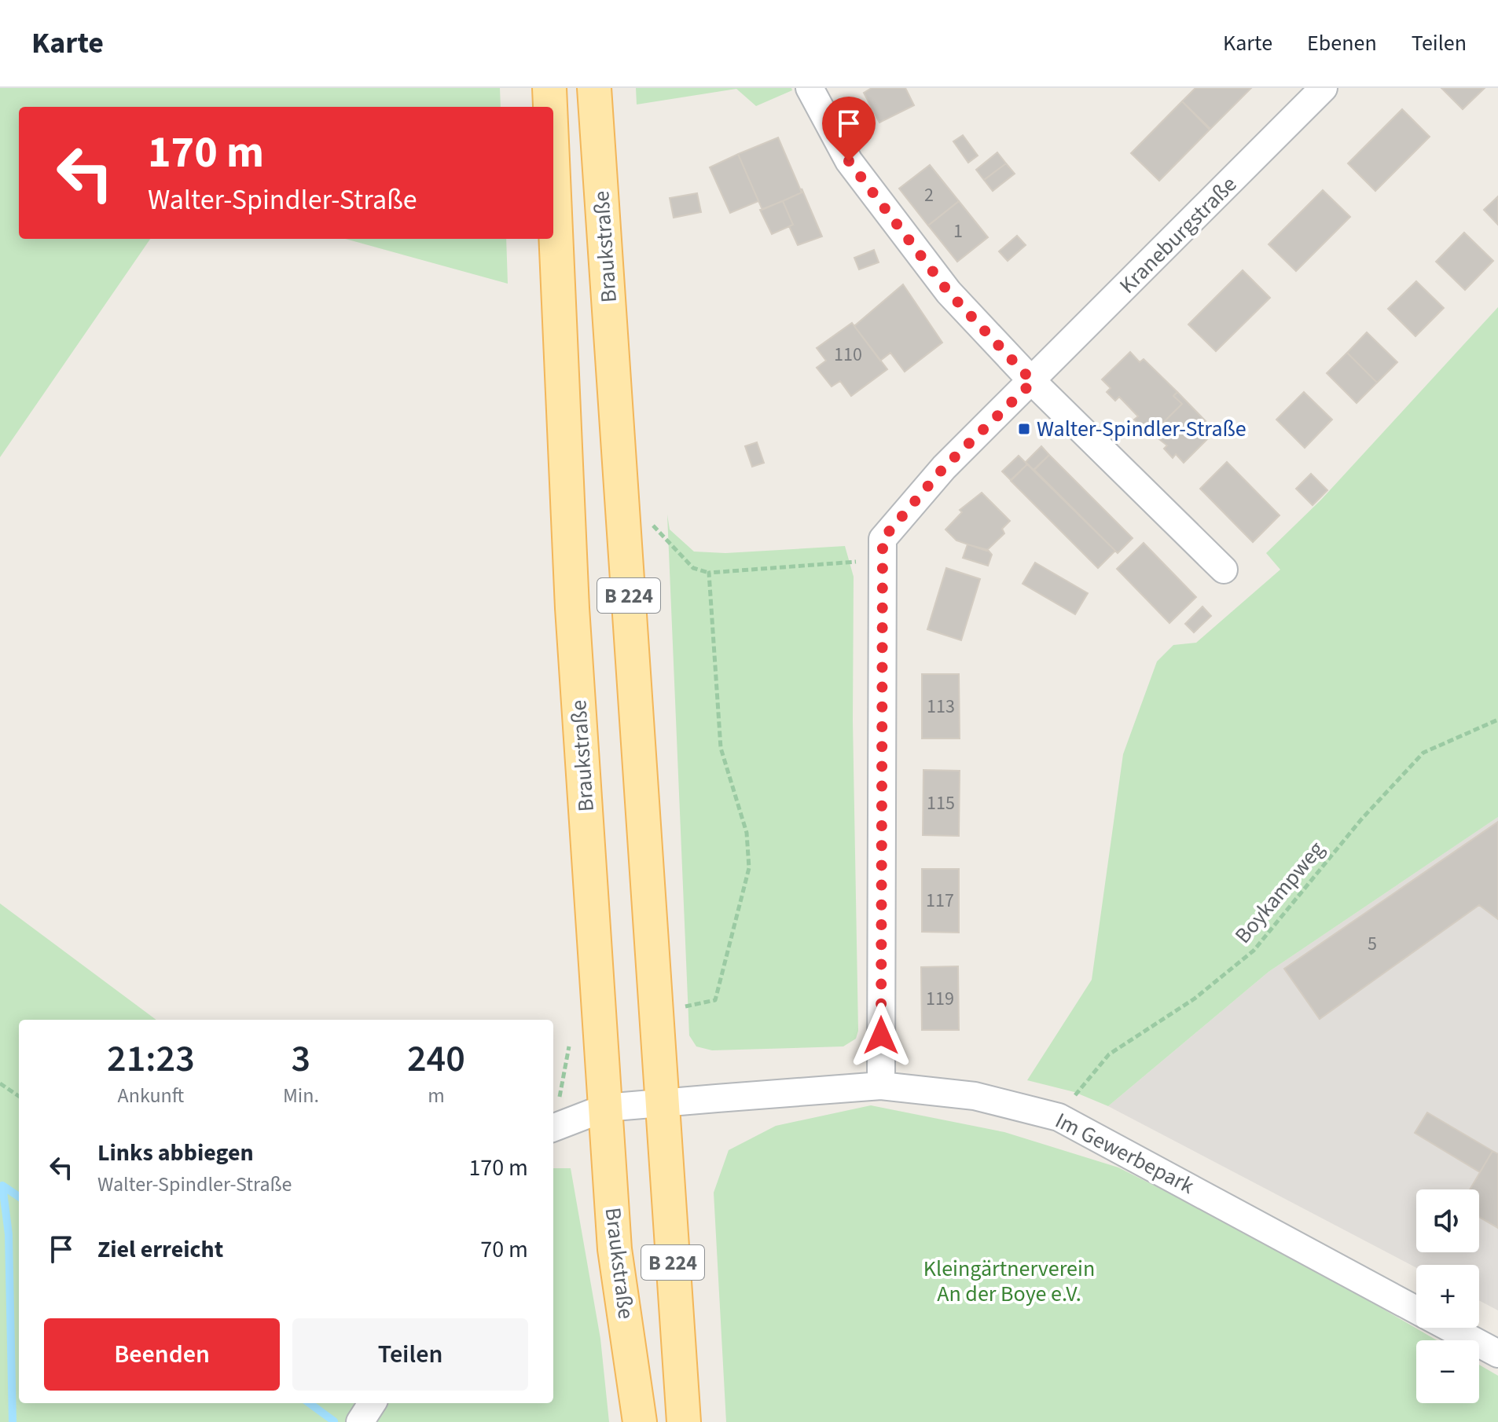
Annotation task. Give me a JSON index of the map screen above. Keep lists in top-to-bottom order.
{
  "streets": {
    "main road": ["Braukstraße", "B 224"],
    "street": ["Kraneburgstraße", "Im Gewerbepark"],
    "path": ["Boykampweg"]
  },
  "crossings": [
    ["Kraneburgstraße", "Im Gewerbepark"],
    ["Braukstraße", "Im Gewerbepark"],
    ["Boykampweg", "Im Gewerbepark"]
  ],
  "parks": ["Kleingärtnerverein An der Boye e.V."],
  "places": {
    "transit": ["Walter-Spindler-Straße"]
  },
  "house_numbers": [
    "2",
    "1",
    "110",
    "113",
    "115",
    "117",
    "5",
    "119"
  ],
  "page": {
    "header": "Karte",
    "nav": ["Karte", "Ebenen", "Teilen"],
    "turn": ["170 m", "Walter-Spindler-Straße"],
    "eta": [
      "21:23",
      "Ankunft",
      "3",
      "Min.",
      "240",
      "m"
    ],
    "list": [
      {
        "name": "Links abbiegen",
        "note": "Walter-Spindler-Straße",
        "value": "170 m"
      },
      {
        "name": "Ziel erreicht",
        "value": "70 m"
      }
    ],
    "map_buttons": ["+", "−"],
    "buttons": ["Beenden", "Teilen"]
  }
}
